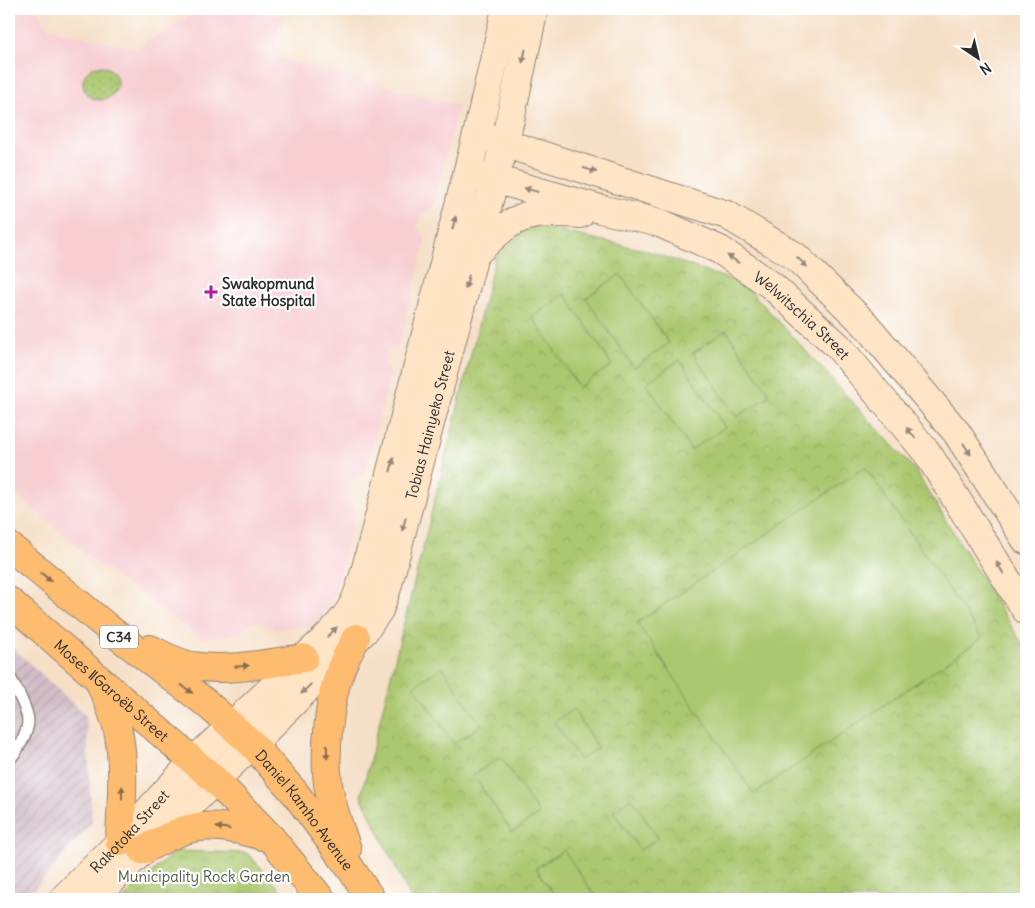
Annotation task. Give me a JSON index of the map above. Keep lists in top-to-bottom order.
{
  "streets": {
    "main road": ["C34", "Moses ǁGaroëb Street", "Daniel Kamho Avenue"],
    "street": ["Welwitschia Street", "Tobias Hainyeko Street", "Rakotoka Street"]
  },
  "crossings": [
    ["Welwitschia Street", "Tobias Hainyeko Street"],
    ["Tobias Hainyeko Street", "C34"],
    ["Tobias Hainyeko Street", "Moses ǁGaroëb Street"],
    ["Tobias Hainyeko Street", "Daniel Kamho Avenue"],
    ["Tobias Hainyeko Street", "Rakotoka Street"],
    ["C34", "Daniel Kamho Avenue"],
    ["Moses ǁGaroëb Street", "Rakotoka Street"]
  ],
  "parks": ["Municipality Rock Garden"],
  "places": {
    "health": ["Swakopmund State Hospital"]
  },
  "north": "bottom right"
}
